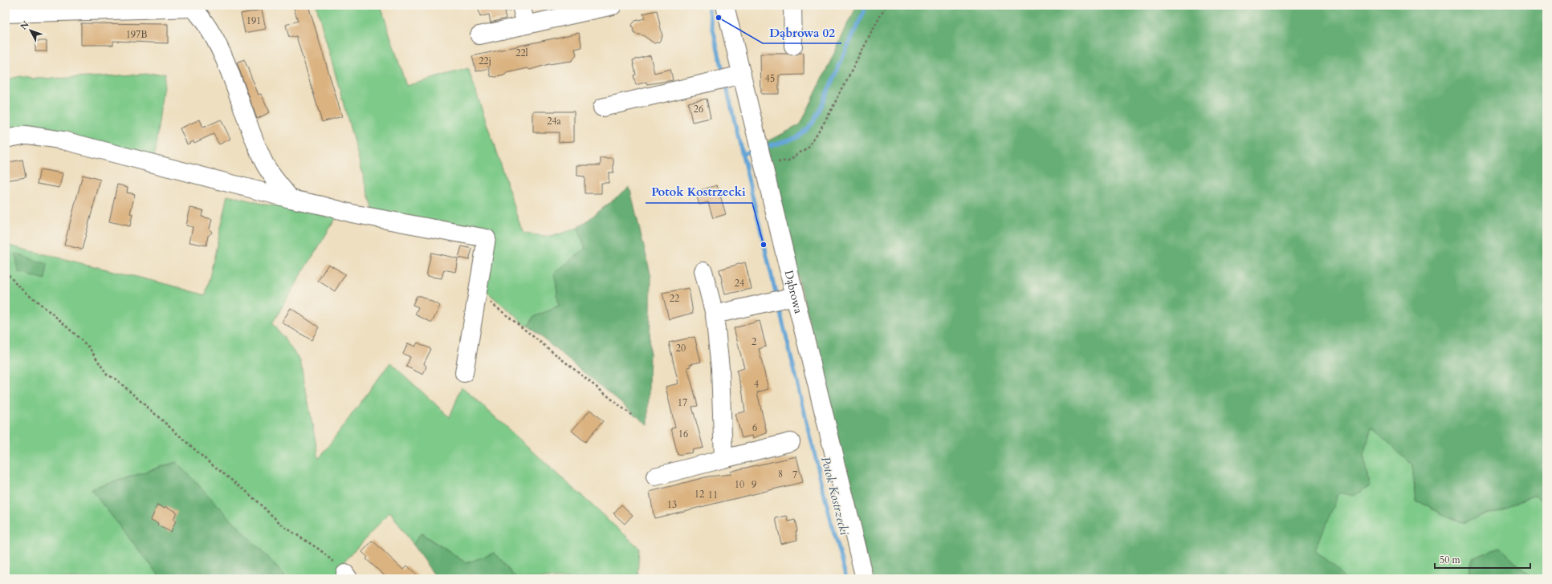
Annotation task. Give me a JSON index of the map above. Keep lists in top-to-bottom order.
{
  "streets": {
    "street": ["Dąbrowa"]
  },
  "water": ["Potok Kostrzecki"],
  "places": ["Dąbrowa 02", "Potok Kostrzecki"],
  "house_numbers": [
    "191",
    "197B",
    "22l",
    "22j",
    "45",
    "26",
    "24a",
    "24",
    "22",
    "2",
    "20",
    "4",
    "17",
    "6",
    "16",
    "8",
    "7",
    "10",
    "9",
    "12",
    "11",
    "13"
  ],
  "scale_bar": "50 m",
  "north": "top left"
}
